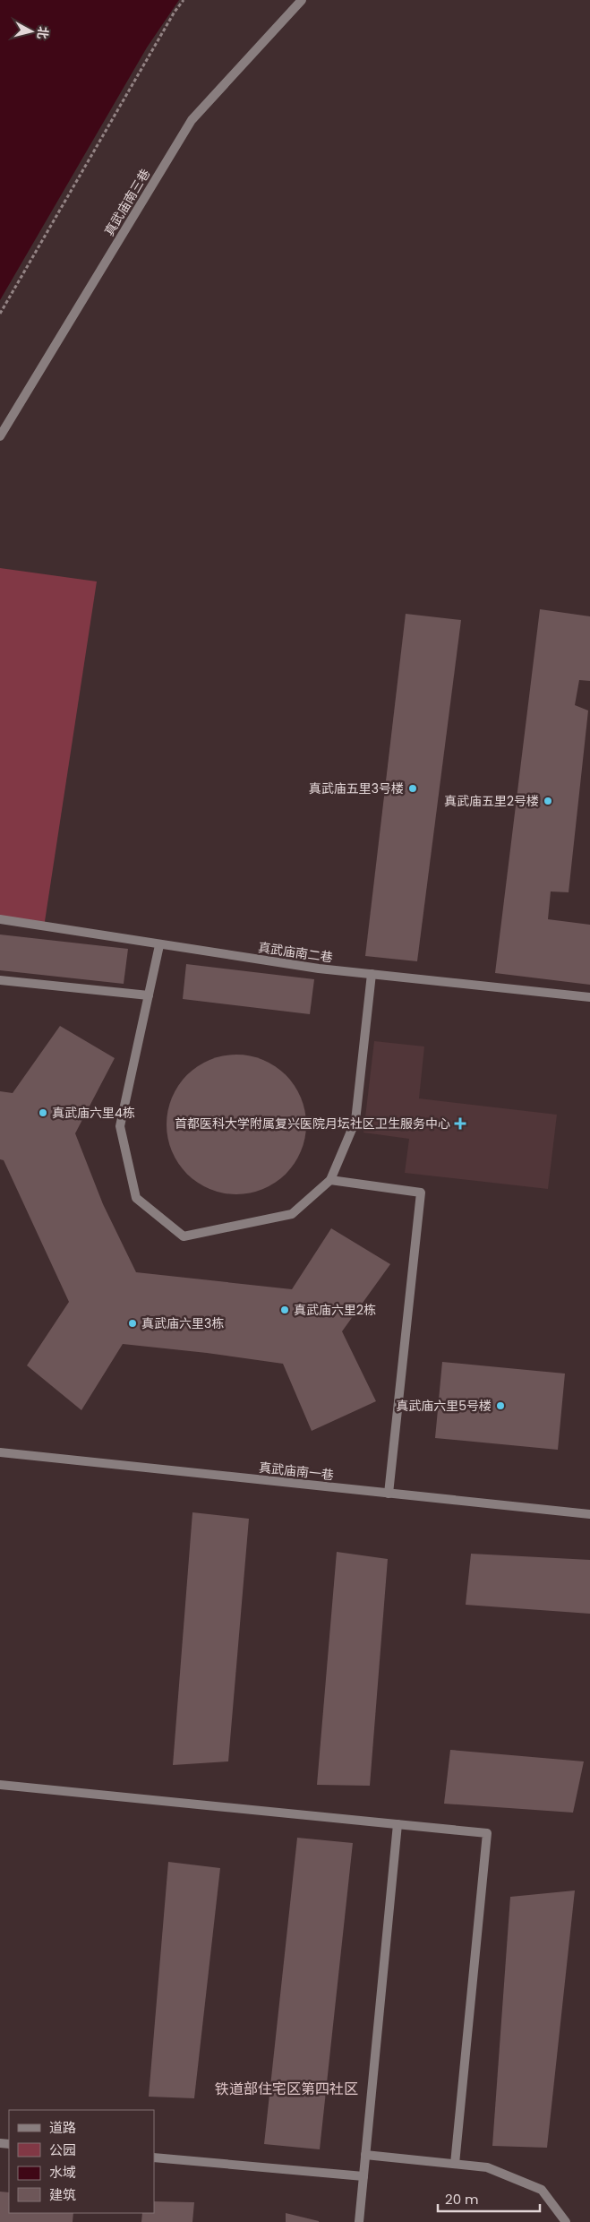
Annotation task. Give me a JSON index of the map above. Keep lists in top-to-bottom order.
{
  "streets": {
    "street": ["真武庙南三巷", "真武庙南二巷", "真武庙南一巷"]
  },
  "districts": ["铁道部住宅区第四社区"],
  "places": {
    "other": [
      "真武庙五里3号楼",
      "真武庙五里2号楼",
      "真武庙六里4栋",
      "真武庙六里2栋",
      "真武庙六里3栋",
      "真武庙六里5号楼"
    ],
    "health": ["首都医科大学附属复兴医院月坛社区卫生服务中心"]
  },
  "legend": [
    "道路",
    "公园",
    "水域",
    "建筑"
  ],
  "scale_bar": "20 m",
  "north": "right"
}
